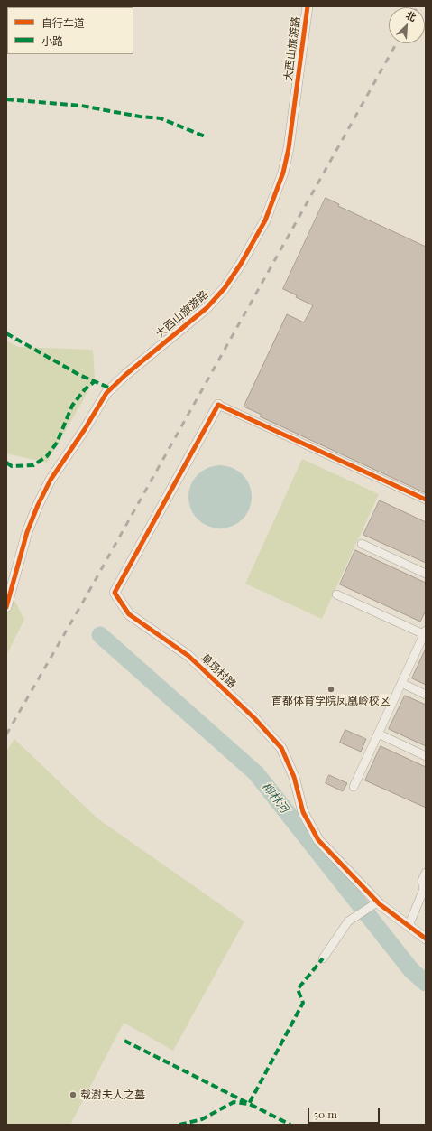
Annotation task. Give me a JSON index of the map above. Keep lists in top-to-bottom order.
{
  "streets": {
    "street": ["大西山旅游路", "草场村路"]
  },
  "water": ["柳林河"],
  "places": ["首都体育学院凤凰岭校区", "载澍夫人之墓"],
  "legend": ["自行车道", "小路"],
  "scale_bar": "50 m",
  "north": "top right"
}
